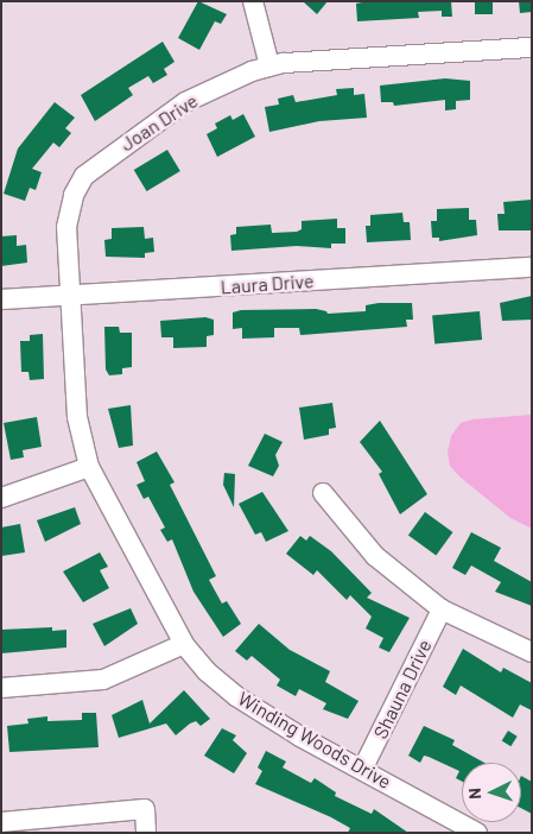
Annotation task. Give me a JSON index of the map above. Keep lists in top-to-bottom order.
{
  "streets": {
    "street": [
      "Joan Drive",
      "Laura Drive",
      "Shauna Drive",
      "Winding Woods Drive"
    ]
  },
  "crossings": [
    ["Joan Drive", "Laura Drive"],
    ["Joan Drive", "Winding Woods Drive"],
    ["Shauna Drive", "Winding Woods Drive"]
  ],
  "north": "left"
}
